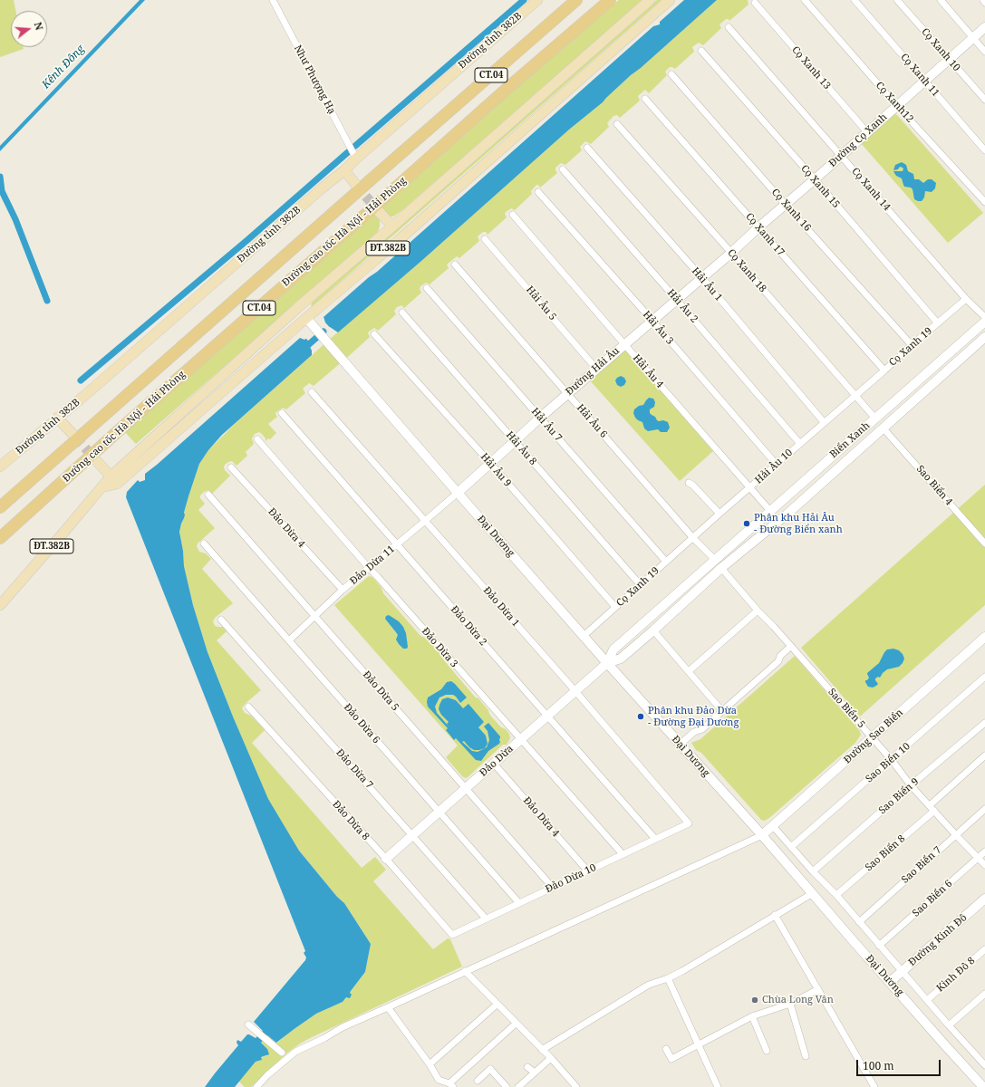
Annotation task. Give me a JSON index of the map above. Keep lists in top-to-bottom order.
{
  "streets": {
    "highway": ["CT.04", "Đường cao tốc Hà Nội - Hải Phòng"],
    "main road": ["Đường tỉnh 382B", "ĐT.382B"],
    "street": [
      "Cọ Xanh 10",
      "Cọ Xanh 13",
      "Cọ Xanh 11",
      "Như Phượng Hạ",
      "Cọ Xanh12",
      "Đường Cọ Xanh",
      "Cọ Xanh 15",
      "Cọ Xanh 14",
      "Cọ Xanh 16",
      "Cọ Xanh 17",
      "Cọ Xanh 18",
      "Hải Âu 1",
      "Hải Âu 5",
      "Hải Âu 2",
      "Hải Âu 3",
      "Cọ Xanh 19",
      "Đường Hải Âu",
      "Hải Âu 4",
      "Hải Âu 6",
      "Hải Âu 7",
      "Biển Xanh",
      "Hải Âu 8",
      "Hải Âu 10",
      "Hải Âu 9",
      "Sao Biển 4",
      "Đảo Dừa 4",
      "Đại Dương",
      "Đảo Dừa 11",
      "Đảo Dừa 1",
      "Đảo Dừa 2",
      "Đảo Dừa 3",
      "Đảo Dừa 5",
      "Sao Biển 5",
      "Đảo Dừa 6",
      "Đường Sao Biển",
      "Đảo Dừa",
      "Sao Biển 10",
      "Đảo Dừa 7",
      "Sao Biển 9",
      "Đảo Dừa 8",
      "Sao Biển 8",
      "Sao Biển 7",
      "Đảo Dừa 10",
      "Sao Biển 6",
      "Đường Kinh Đô",
      "Kinh Đô 8"
    ]
  },
  "crossings": [
    ["Đường tỉnh 382B", "Như Phượng Hạ"],
    ["Cọ Xanh 10", "Đường Cọ Xanh"],
    ["Cọ Xanh 13", "Đường Cọ Xanh"],
    ["Cọ Xanh 11", "Đường Cọ Xanh"],
    ["Cọ Xanh12", "Đường Cọ Xanh"],
    ["Đường Cọ Xanh", "Cọ Xanh 15"],
    ["Đường Cọ Xanh", "Cọ Xanh 14"],
    ["Đường Cọ Xanh", "Cọ Xanh 16"],
    ["Đường Cọ Xanh", "Cọ Xanh 17"],
    ["Đường Cọ Xanh", "Cọ Xanh 18"],
    ["Đường Cọ Xanh", "Đường Hải Âu"],
    ["Cọ Xanh 15", "Cọ Xanh 19"],
    ["Cọ Xanh 14", "Cọ Xanh 19"],
    ["Cọ Xanh 16", "Cọ Xanh 19"],
    ["Cọ Xanh 17", "Cọ Xanh 19"],
    ["ĐT.382B", "Đại Dương"],
    ["Cọ Xanh 18", "Cọ Xanh 19"],
    ["Cọ Xanh 18", "Đường Hải Âu"],
    ["Cọ Xanh 18", "Biển Xanh"],
    ["Cọ Xanh 18", "Hải Âu 10"],
    ["Hải Âu 1", "Đường Hải Âu"],
    ["Hải Âu 1", "Hải Âu 10"],
    ["Hải Âu 5", "Đường Hải Âu"],
    ["Hải Âu 2", "Đường Hải Âu"],
    ["Hải Âu 2", "Hải Âu 10"],
    ["Hải Âu 3", "Đường Hải Âu"],
    ["Hải Âu 3", "Hải Âu 10"],
    ["Cọ Xanh 19", "Hải Âu 6"],
    ["Cọ Xanh 19", "Hải Âu 7"],
    ["Cọ Xanh 19", "Hải Âu 8"],
    ["Cọ Xanh 19", "Hải Âu 10"],
    ["Cọ Xanh 19", "Hải Âu 9"],
    ["Cọ Xanh 19", "Đại Dương"],
    ["Đường Hải Âu", "Hải Âu 4"],
    ["Đường Hải Âu", "Hải Âu 6"],
    ["Đường Hải Âu", "Hải Âu 7"],
    ["Đường Hải Âu", "Hải Âu 8"],
    ["Đường Hải Âu", "Hải Âu 9"],
    ["Đường Hải Âu", "Đại Dương"],
    ["Đường Hải Âu", "Đảo Dừa 11"],
    ["Hải Âu 4", "Biển Xanh"],
    ["Hải Âu 4", "Hải Âu 10"],
    ["Hải Âu 6", "Biển Xanh"],
    ["Hải Âu 6", "Hải Âu 10"],
    ["Biển Xanh", "Sao Biển 4"],
    ["Biển Xanh", "Đại Dương"],
    ["Biển Xanh", "Sao Biển 5"],
    ["Biển Xanh", "Đảo Dừa"],
    ["Đảo Dừa 4", "Đảo Dừa 11"],
    ["Đảo Dừa 4", "Đảo Dừa"],
    ["Đảo Dừa 4", "Đảo Dừa 10"],
    ["Đại Dương", "Đảo Dừa 11"],
    ["Đại Dương", "Đường Sao Biển"],
    ["Đại Dương", "Đảo Dừa"],
    ["Đại Dương", "Đường Kinh Đô"],
    ["Đảo Dừa 11", "Đảo Dừa 1"],
    ["Đảo Dừa 11", "Đảo Dừa 2"],
    ["Đảo Dừa 11", "Đảo Dừa 3"],
    ["Đảo Dừa 11", "Đảo Dừa 5"],
    ["Đảo Dừa 11", "Đảo Dừa 6"],
    ["Đảo Dừa 1", "Đảo Dừa"],
    ["Đảo Dừa 1", "Đảo Dừa 10"],
    ["Đảo Dừa 2", "Đảo Dừa"],
    ["Đảo Dừa 2", "Đảo Dừa 10"],
    ["Đảo Dừa 3", "Đảo Dừa"],
    ["Đảo Dừa 3", "Đảo Dừa 10"],
    ["Đảo Dừa 5", "Đảo Dừa"],
    ["Đảo Dừa 5", "Đảo Dừa 10"],
    ["Sao Biển 5", "Đường Sao Biển"],
    ["Sao Biển 5", "Sao Biển 10"],
    ["Sao Biển 5", "Sao Biển 9"],
    ["Sao Biển 5", "Sao Biển 8"],
    ["Sao Biển 5", "Sao Biển 7"],
    ["Sao Biển 5", "Sao Biển 6"],
    ["Đảo Dừa 6", "Đảo Dừa"],
    ["Đảo Dừa 6", "Đảo Dừa 10"],
    ["Đảo Dừa", "Đảo Dừa 7"],
    ["Đảo Dừa", "Đảo Dừa 8"],
    ["Đảo Dừa 7", "Đảo Dừa 10"],
    ["Đảo Dừa 8", "Đảo Dừa 10"]
  ],
  "water": ["Kênh Đông"],
  "places": ["Phân khu Hải Âu - Đường Biển xanh", "Phân khu Đảo Dừa - Đường Đại Dương", "Chùa Long Vân"],
  "scale_bar": "100 m",
  "north": "right"
}
